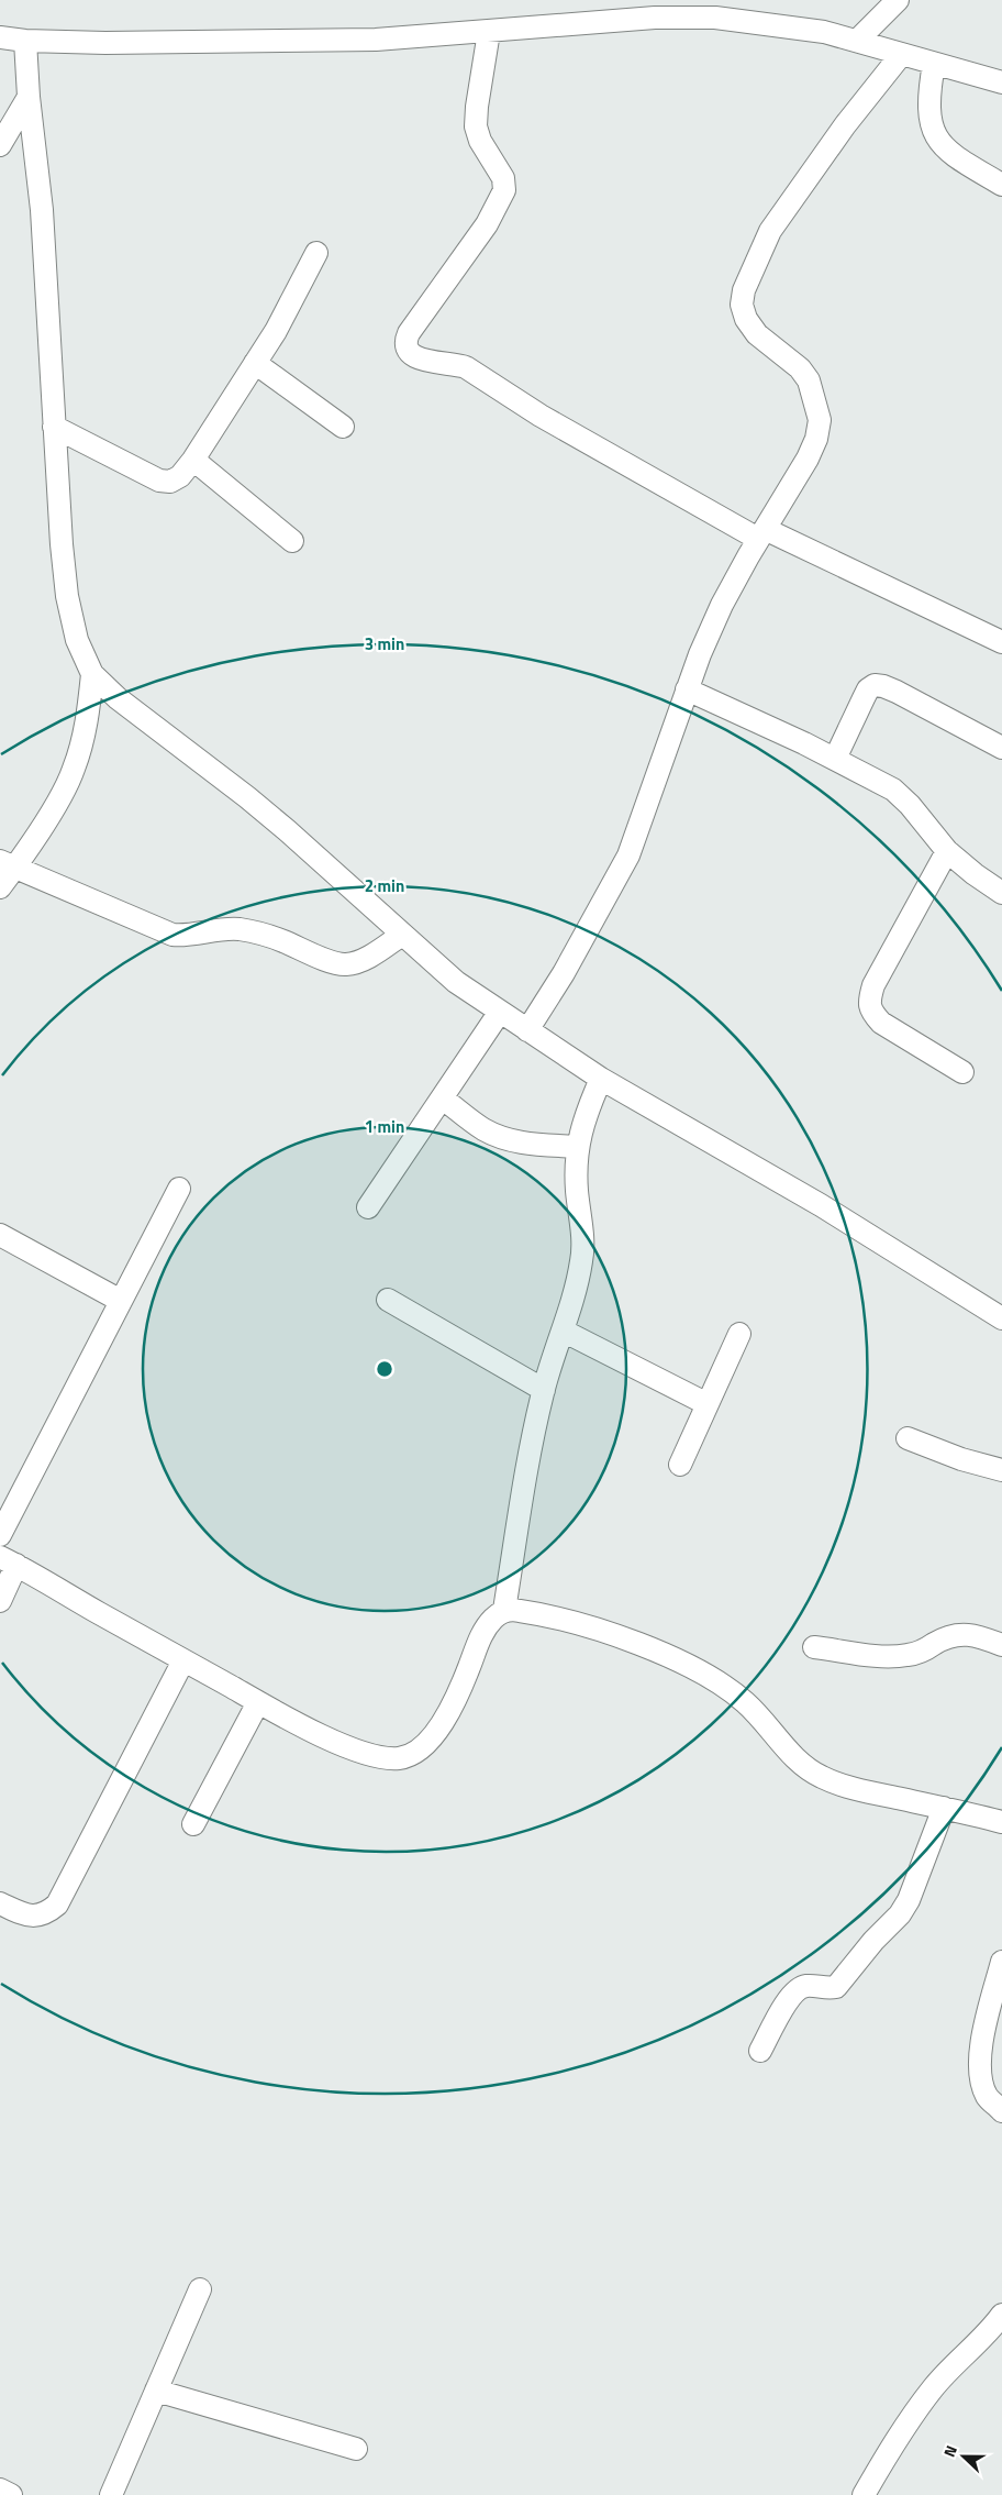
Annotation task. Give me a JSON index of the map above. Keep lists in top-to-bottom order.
{
  "north": "left",
  "rings": ["3 min", "2 min", "1 min"]
}
